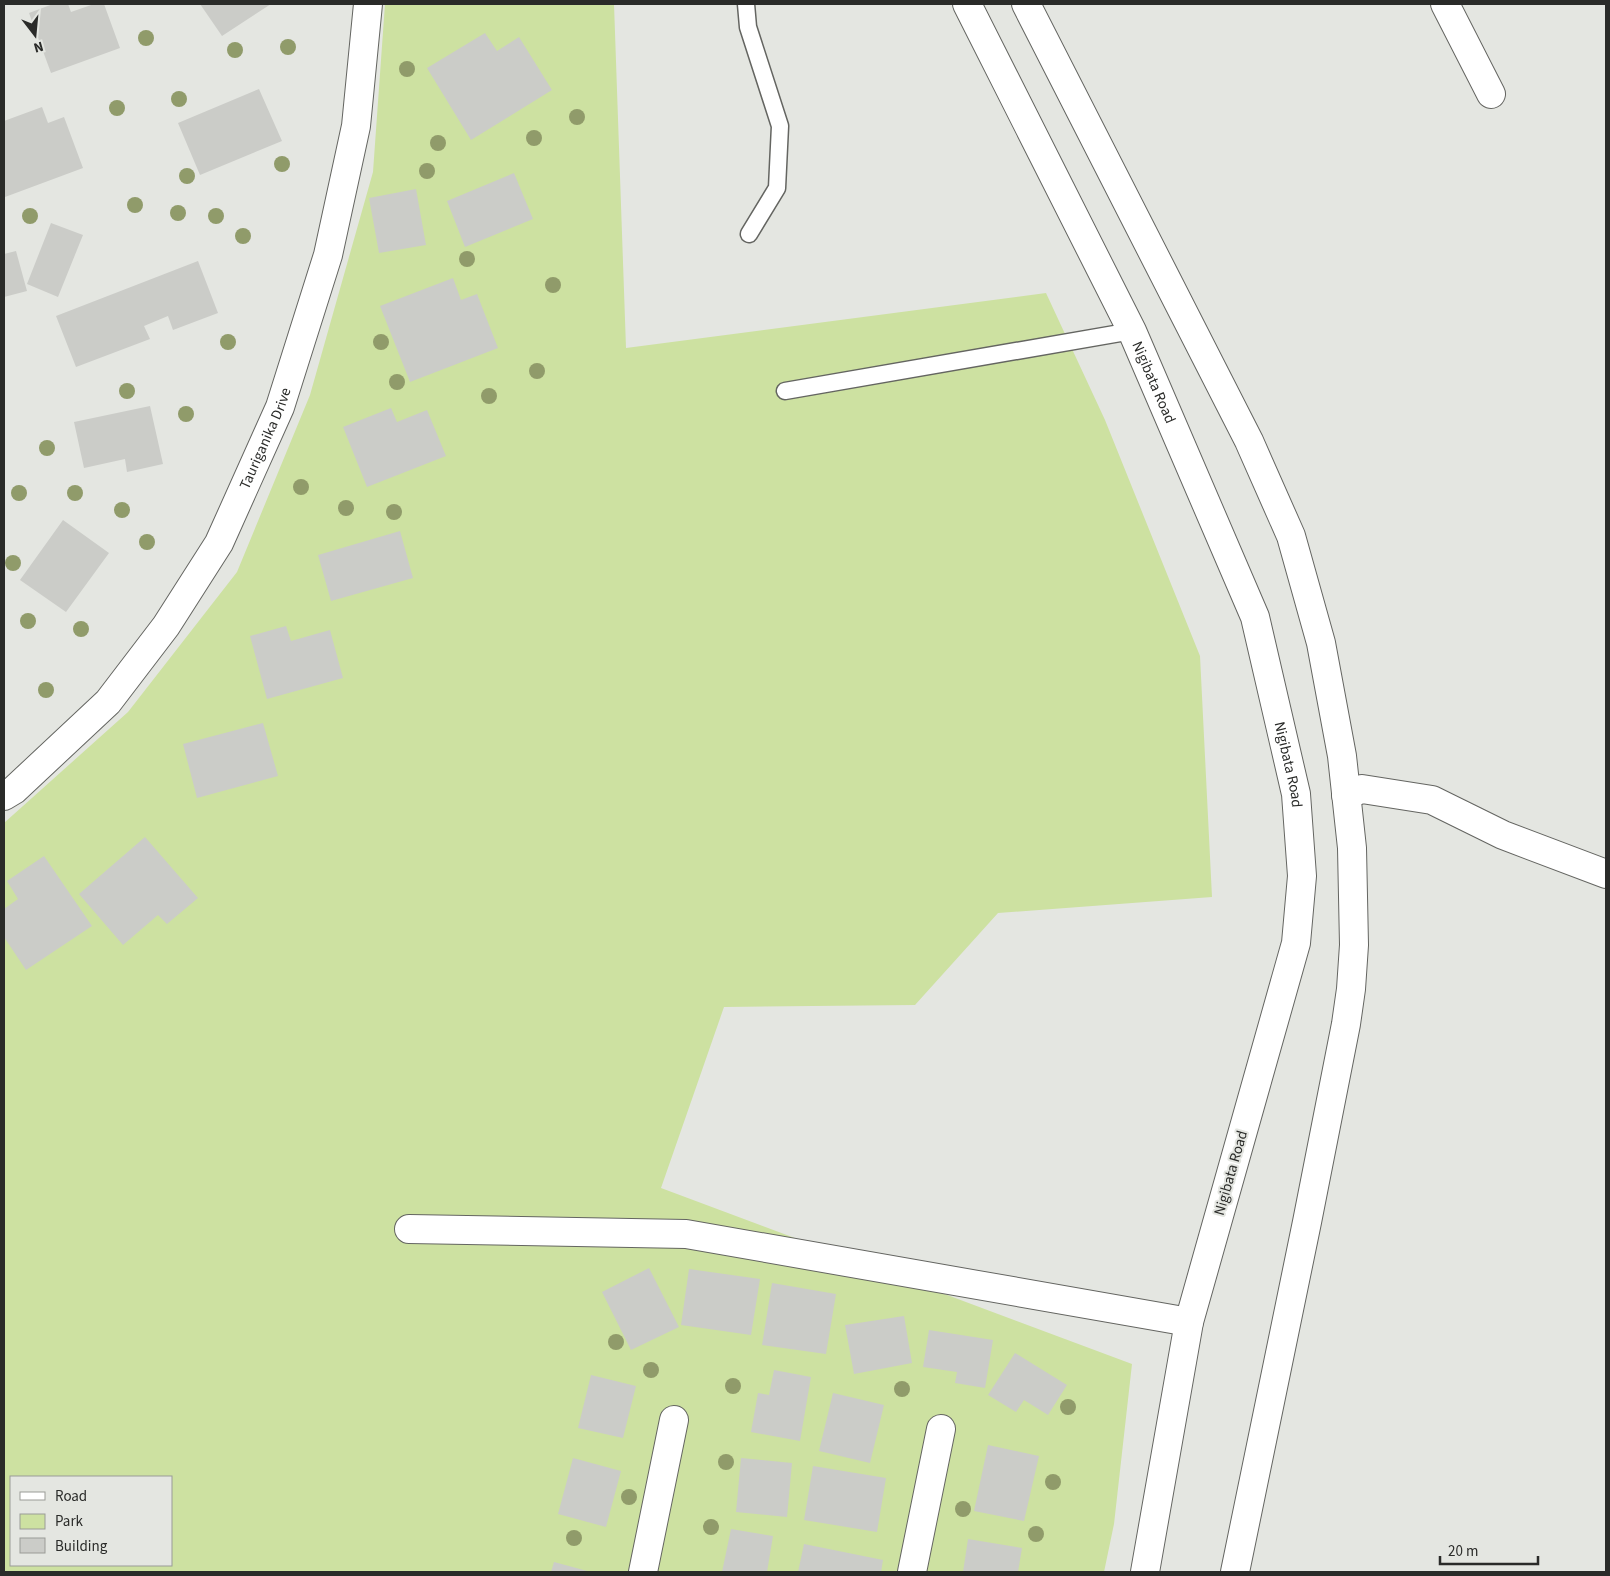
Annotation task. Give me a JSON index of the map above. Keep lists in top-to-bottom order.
{
  "streets": {
    "street": ["Nigibata Road", "Tauriganika Drive"]
  },
  "legend": ["Road", "Park", "Building"],
  "scale_bar": "20 m",
  "north": "bottom"
}
